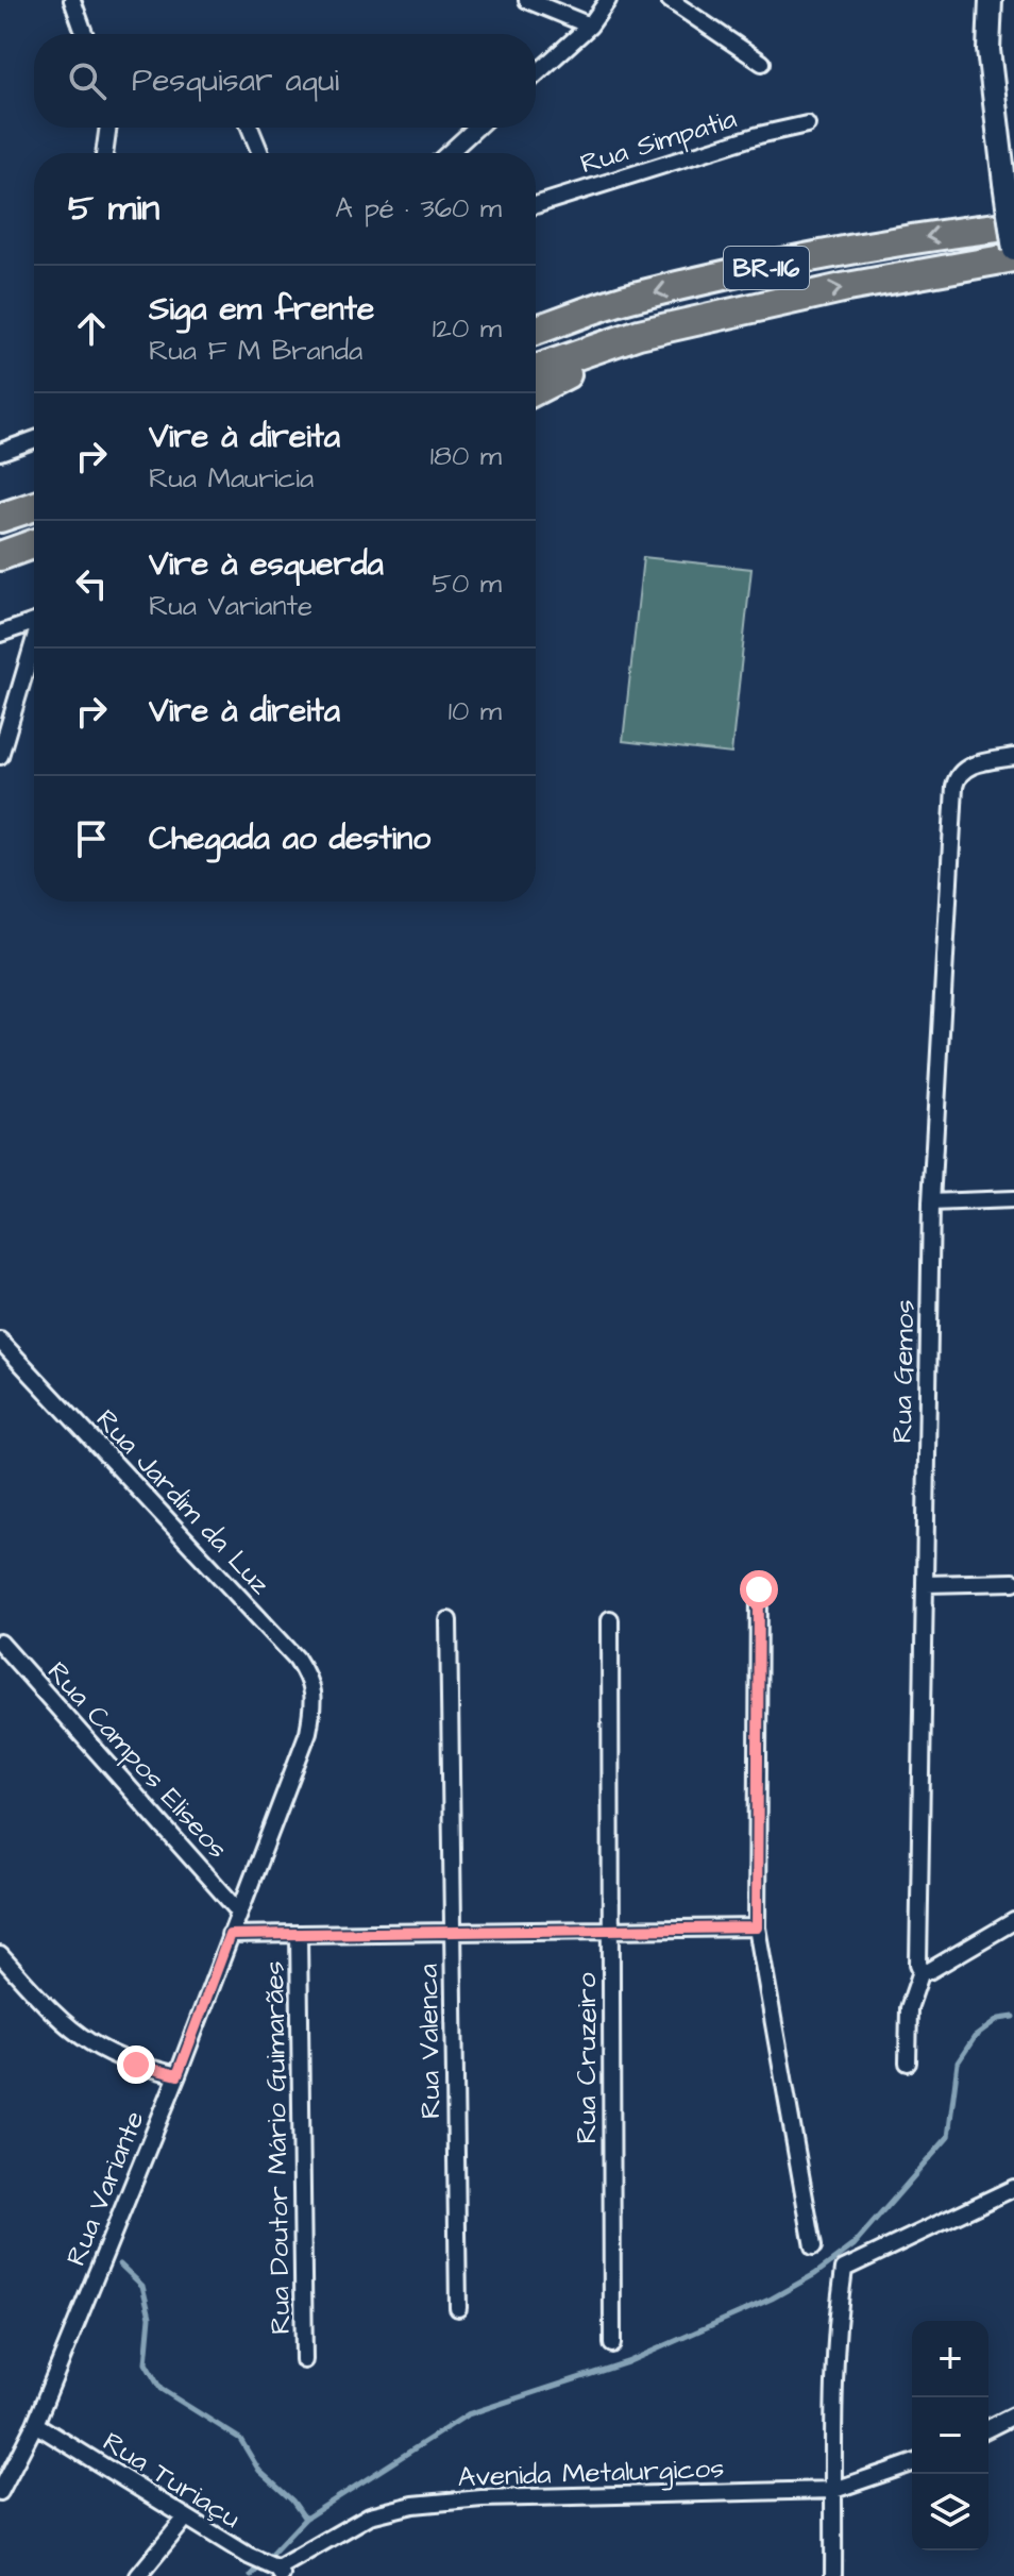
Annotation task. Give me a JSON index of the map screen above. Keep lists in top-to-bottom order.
{
  "streets": {
    "highway": ["BR-116"],
    "street": [
      "Rua Simpatia",
      "Rua Gemos",
      "Rua Jardim da Luz",
      "Rua Campos Eliseos",
      "Rua Valenca",
      "Rua Cruzeiro",
      "Rua Doutor Mário Guimarães",
      "Rua Variante",
      "Avenida Metalurgicos",
      "Rua Turiaçu"
    ]
  },
  "crossings": [
    ["Rua Jardim da Luz", "Rua Variante"],
    ["Rua Campos Eliseos", "Rua Variante"],
    ["Rua Variante", "Rua Turiaçu"],
    ["Avenida Metalurgicos", "Rua Turiaçu"]
  ],
  "page": {
    "search": "Pesquisar aqui",
    "heading": ["5 min", "A pé · 360 m"],
    "list": [
      ["Siga em frente", "Rua F M Branda", "120 m"],
      ["Vire à direita", "Rua Mauricia", "180 m"],
      ["Vire à esquerda", "Rua Variante", "50 m"],
      ["Vire à direita", "10 m"],
      "Chegada ao destino"
    ],
    "map_buttons": ["+", "−"]
  }
}
